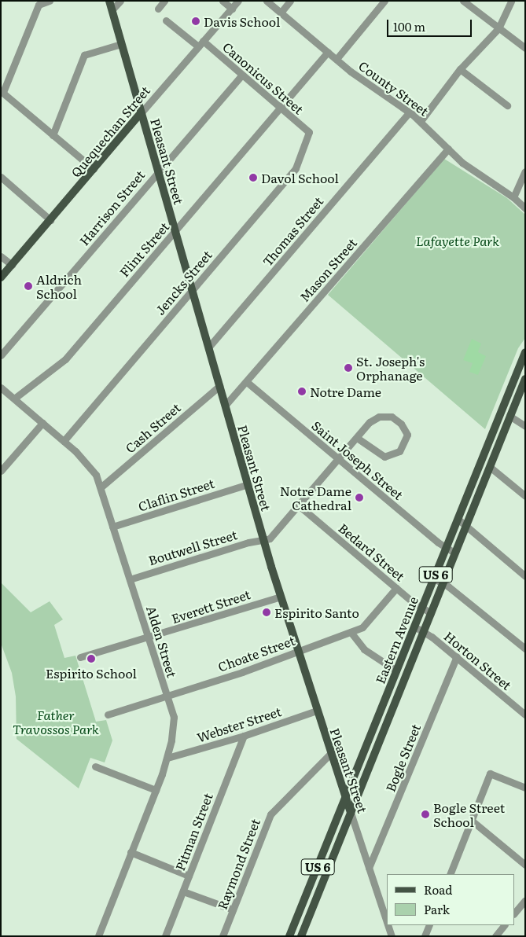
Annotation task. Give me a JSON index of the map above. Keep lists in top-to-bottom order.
{
  "streets": {
    "main road": [
      "Quequechan Street",
      "Pleasant Street",
      "US 6",
      "Eastern Avenue"
    ],
    "street": [
      "Canonicus Street",
      "County Street",
      "Harrison Street",
      "Thomas Street",
      "Flint Street",
      "Mason Street",
      "Jencks Street",
      "Cash Street",
      "Saint Joseph Street",
      "Claflin Street",
      "Boutwell Street",
      "Bedard Street",
      "Everett Street",
      "Alden Street",
      "Choate Street",
      "Horton Street",
      "Webster Street",
      "Bogle Street",
      "Pitman Street",
      "Raymond Street"
    ]
  },
  "crossings": [
    ["Canonicus Street", "Quequechan Street"],
    ["Canonicus Street", "Harrison Street"],
    ["Canonicus Street", "Flint Street"],
    ["Canonicus Street", "Jencks Street"],
    ["County Street", "Thomas Street"],
    ["County Street", "Flint Street"],
    ["County Street", "Mason Street"],
    ["Quequechan Street", "Pleasant Street"],
    ["Pleasant Street", "Harrison Street"],
    ["Pleasant Street", "Thomas Street"],
    ["Pleasant Street", "Flint Street"],
    ["Pleasant Street", "Mason Street"],
    ["Pleasant Street", "Jencks Street"],
    ["Pleasant Street", "Cash Street"],
    ["Pleasant Street", "Claflin Street"],
    ["Pleasant Street", "Boutwell Street"],
    ["Pleasant Street", "Everett Street"],
    ["Pleasant Street", "Eastern Avenue"],
    ["Pleasant Street", "Choate Street"],
    ["Pleasant Street", "Webster Street"],
    ["Pleasant Street", "Bogle Street"],
    ["Pleasant Street", "Raymond Street"],
    ["Flint Street", "Alden Street"],
    ["Mason Street", "Saint Joseph Street"],
    ["Jencks Street", "Alden Street"],
    ["Cash Street", "Alden Street"],
    ["Saint Joseph Street", "Boutwell Street"],
    ["Saint Joseph Street", "Eastern Avenue"],
    ["Claflin Street", "Alden Street"],
    ["Boutwell Street", "Bedard Street"],
    ["Boutwell Street", "Alden Street"],
    ["Bedard Street", "Eastern Avenue"],
    ["Bedard Street", "Choate Street"],
    ["Everett Street", "Alden Street"],
    ["Eastern Avenue", "Horton Street"],
    ["Alden Street", "Choate Street"],
    ["Alden Street", "Webster Street"],
    ["Horton Street", "Bogle Street"],
    ["Webster Street", "Pitman Street"]
  ],
  "parks": ["Lafayette Park", "Father Travossos Park"],
  "places": [
    "Davis School",
    "Davol School",
    "Aldrich School",
    "St. Joseph's Orphanage",
    "Notre Dame",
    "Notre Dame Cathedral",
    "Espirito Santo",
    "Espirito School",
    "Bogle Street School"
  ],
  "legend": ["Road", "Park"],
  "scale_bar": "100 m"
}
